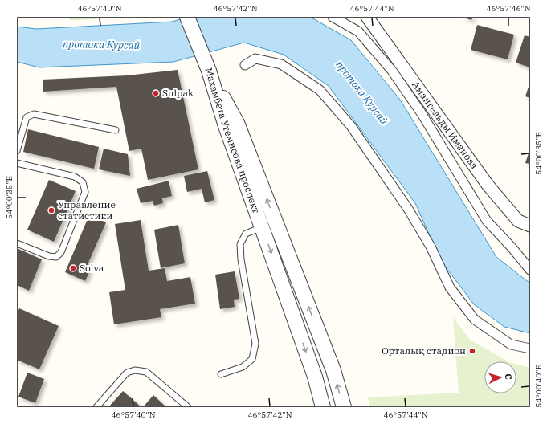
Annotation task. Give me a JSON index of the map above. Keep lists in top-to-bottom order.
{
  "streets": {
    "street": ["Амангельды Иманова", "Махамбета Утемисова проспект"]
  },
  "water": ["протока Курсай"],
  "places": [
    "Sulpak",
    "Управление статистики",
    "Solva",
    "Орталық стадион"
  ],
  "north": "right",
  "coordinates": [
    "46°57'40\"N",
    "46°57'42\"N",
    "46°57'44\"N",
    "46°57'46\"N",
    "54°00'35\"E",
    "54°00'40\"E"
  ]
}
